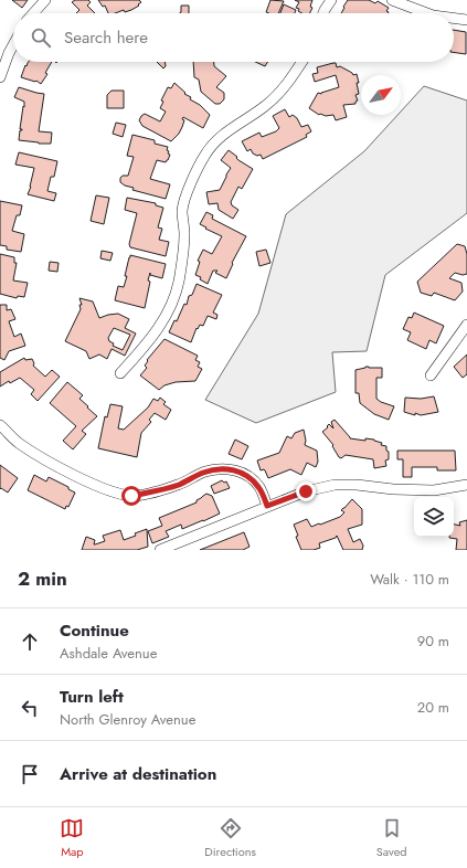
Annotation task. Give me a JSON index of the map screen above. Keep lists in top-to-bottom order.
{
  "north": "top right",
  "page": {
    "search": "Search here",
    "heading": ["2 min", "Walk · 110 m"],
    "list": [
      ["Continue", "Ashdale Avenue", "90 m"],
      ["Turn left", "North Glenroy Avenue", "20 m"],
      "Arrive at destination"
    ],
    "nav": ["Map", "Directions", "Saved"]
  }
}
